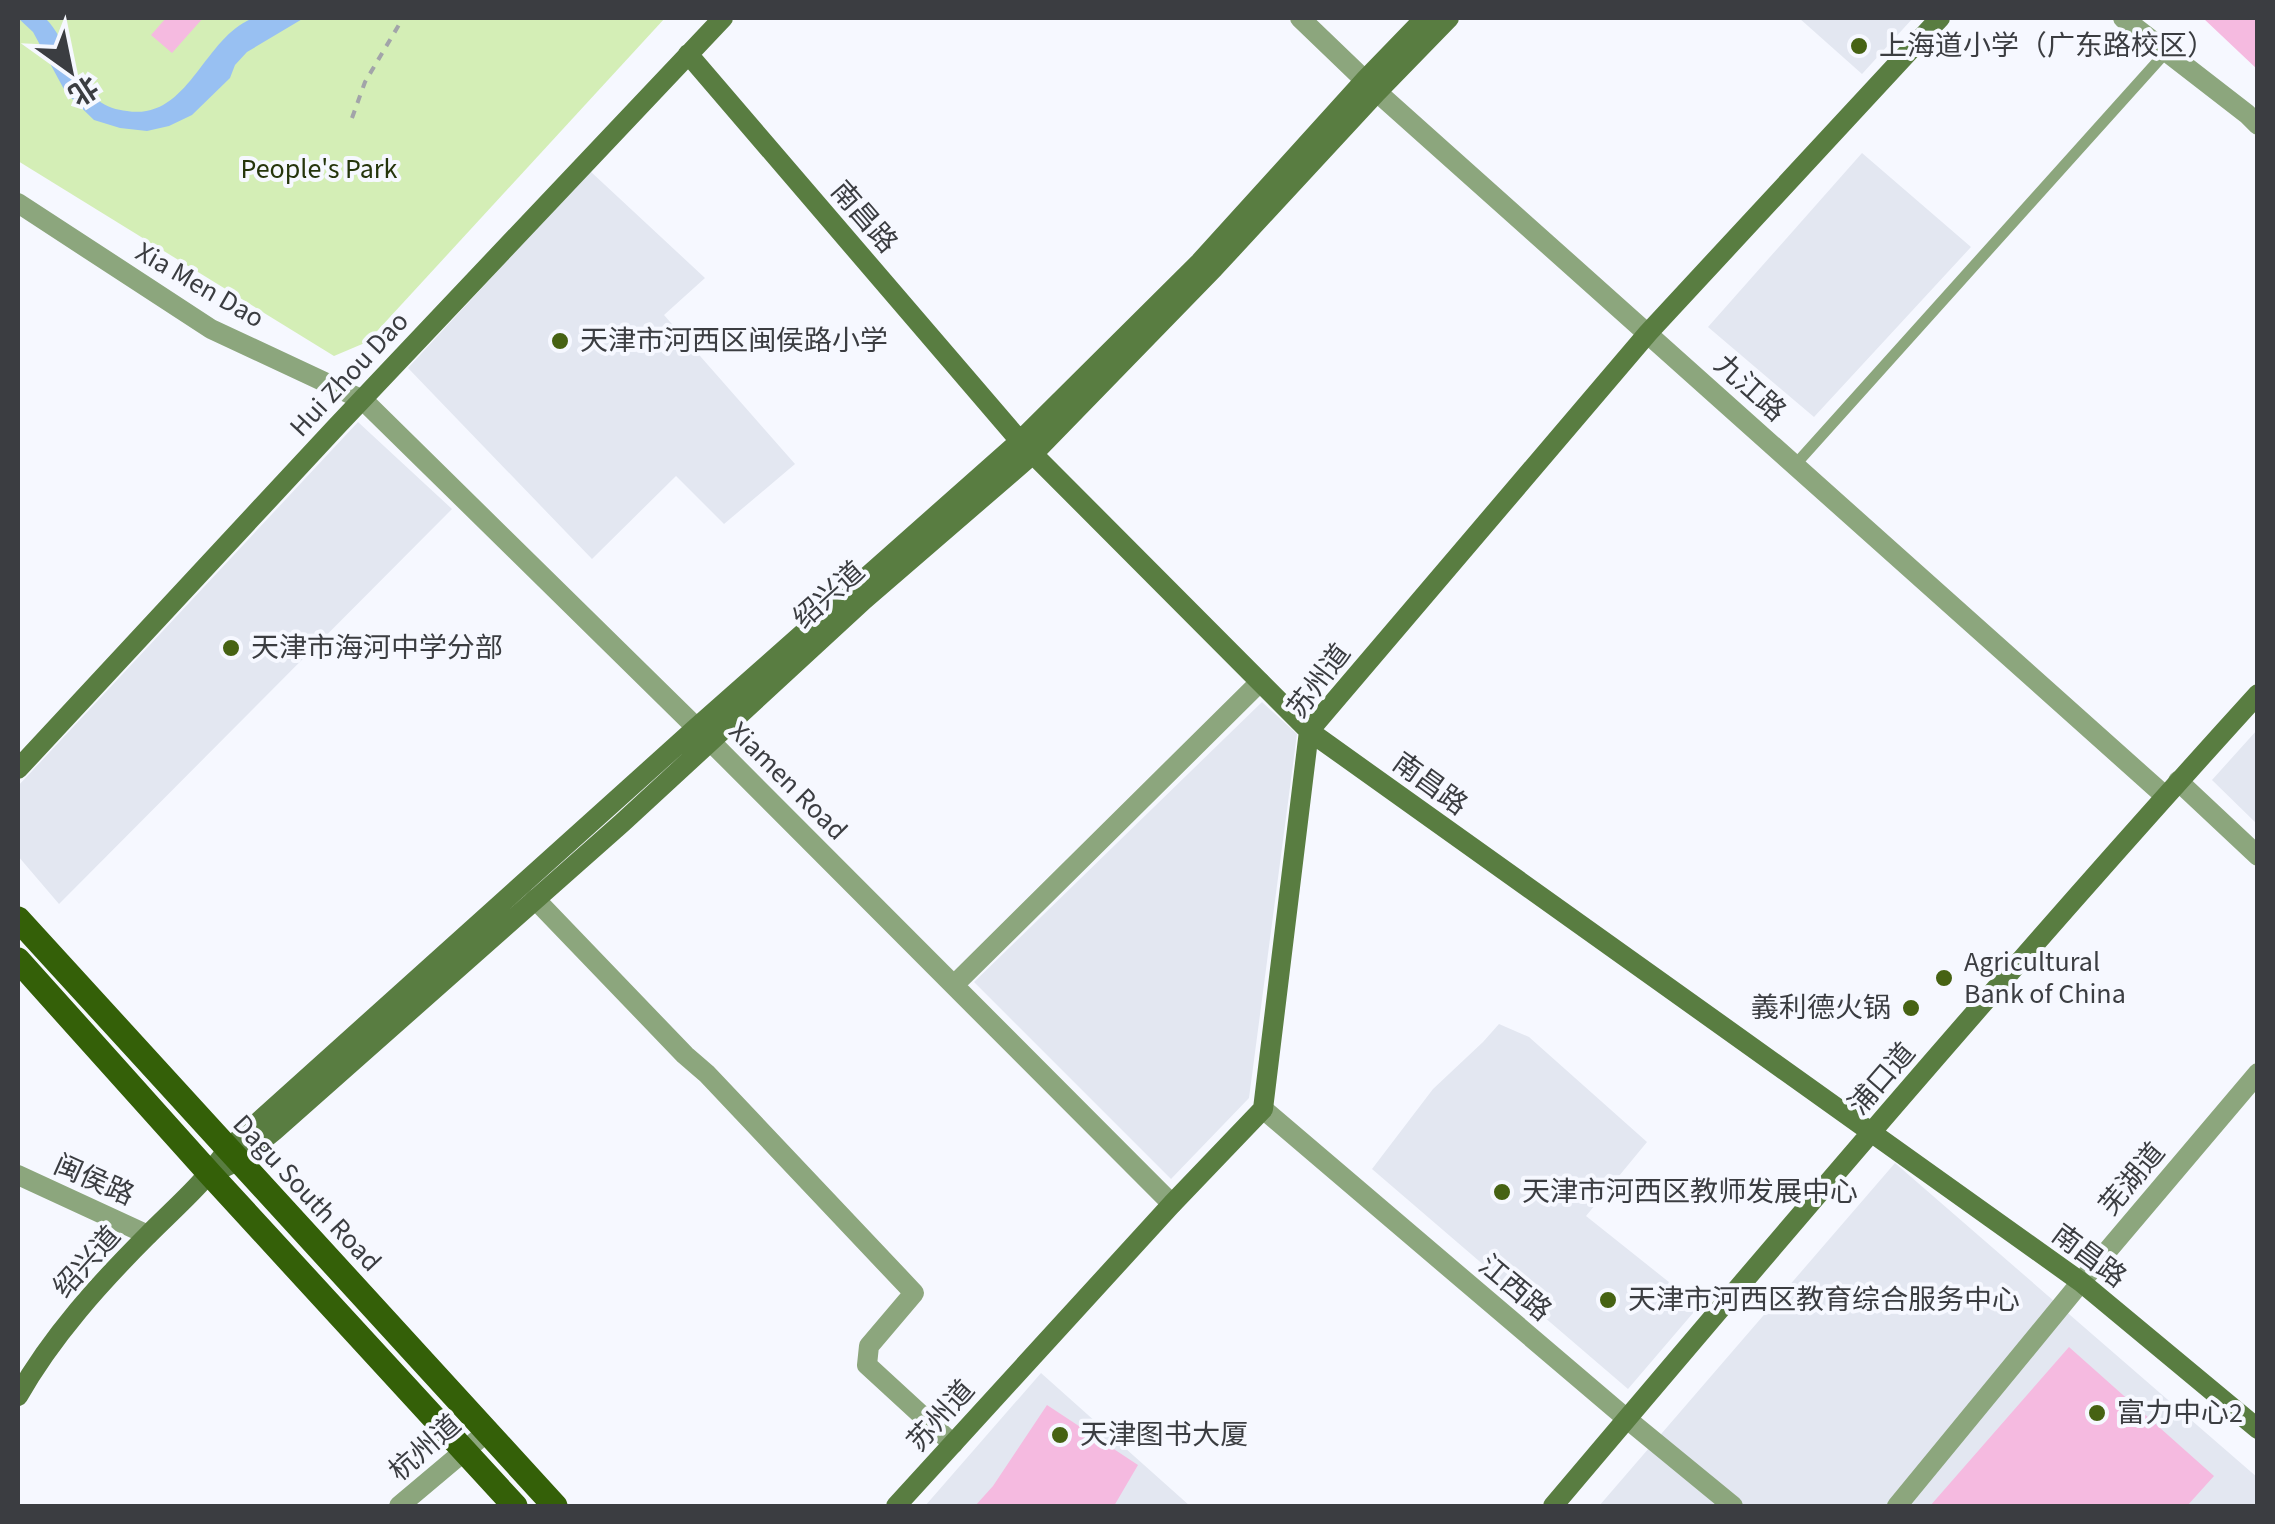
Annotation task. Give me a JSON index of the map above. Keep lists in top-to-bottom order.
{
  "streets": {
    "main road": ["Dagu South Road"],
    "street": [
      "南昌路",
      "Xia Men Dao",
      "Hui Zhou Dao",
      "九江路",
      "绍兴道",
      "苏州道",
      "Xiamen Road",
      "浦口道",
      "芜湖道",
      "闽侯路",
      "江西路",
      "杭州道"
    ]
  },
  "crossings": [
    ["南昌路", "Hui Zhou Dao"],
    ["南昌路", "绍兴道"],
    ["南昌路", "苏州道"],
    ["南昌路", "浦口道"],
    ["南昌路", "芜湖道"],
    ["Xia Men Dao", "Hui Zhou Dao"],
    ["Xia Men Dao", "Xiamen Road"],
    ["Hui Zhou Dao", "Xiamen Road"],
    ["九江路", "绍兴道"],
    ["九江路", "苏州道"],
    ["九江路", "浦口道"],
    ["绍兴道", "Xiamen Road"],
    ["绍兴道", "闽侯路"],
    ["绍兴道", "Dagu South Road"],
    ["苏州道", "Xiamen Road"],
    ["苏州道", "江西路"],
    ["浦口道", "江西路"],
    ["Dagu South Road", "杭州道"]
  ],
  "parks": ["People's Park"],
  "places": [
    "上海道小学（广东路校区）",
    "天津市河西区闽侯路小学",
    "天津市海河中学分部",
    "Agricultural Bank of China",
    "義利德火锅",
    "天津市河西区教师发展中心",
    "天津市河西区教育综合服务中心",
    "富力中心2",
    "天津图书大厦"
  ],
  "north": "bottom right"
}
